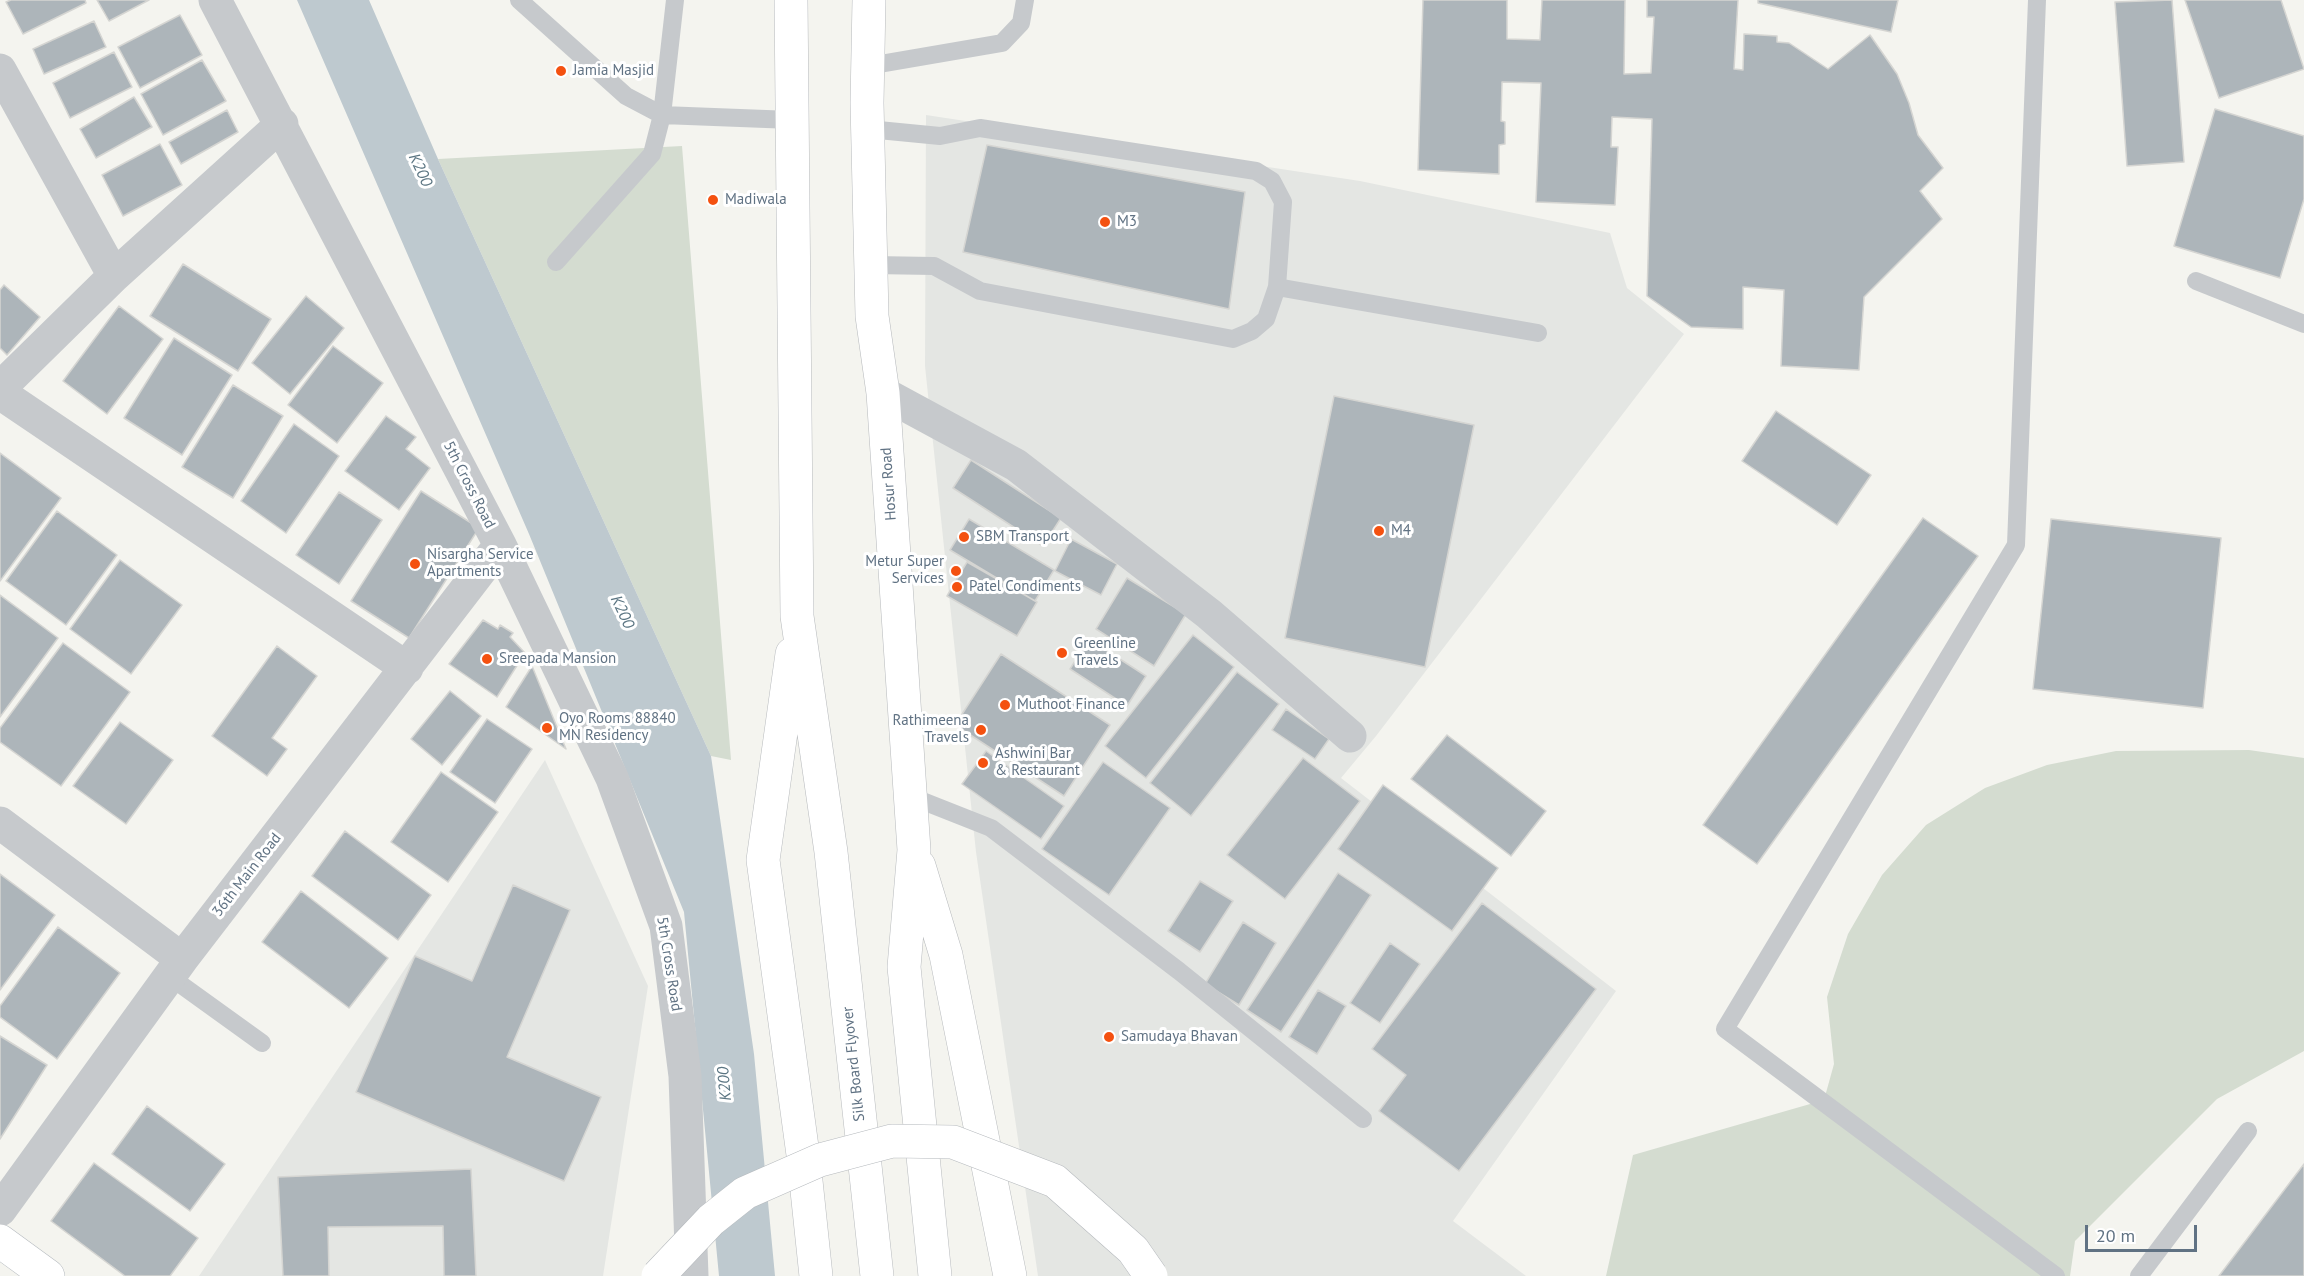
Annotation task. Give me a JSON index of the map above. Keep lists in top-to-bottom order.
{
  "streets": {
    "main road": ["Hosur Road", "Silk Board Flyover"],
    "street": ["5th Cross Road", "36th Main Road"]
  },
  "crossings": [
    ["5th Cross Road", "36th Main Road"]
  ],
  "water": ["K200"],
  "places": [
    "Jamia Masjid",
    "Madiwala",
    "M3",
    "M4",
    "SBM Transport",
    "Nisargha Service Apartments",
    "Metur Super Services",
    "Patel Condiments",
    "Greenline Travels",
    "Sreepada Mansion",
    "Muthoot Finance",
    "Oyo Rooms 88840 MN Residency",
    "Rathimeena Travels",
    "Ashwini Bar & Restaurant",
    "Samudaya Bhavan"
  ],
  "scale_bar": "20 m"
}
